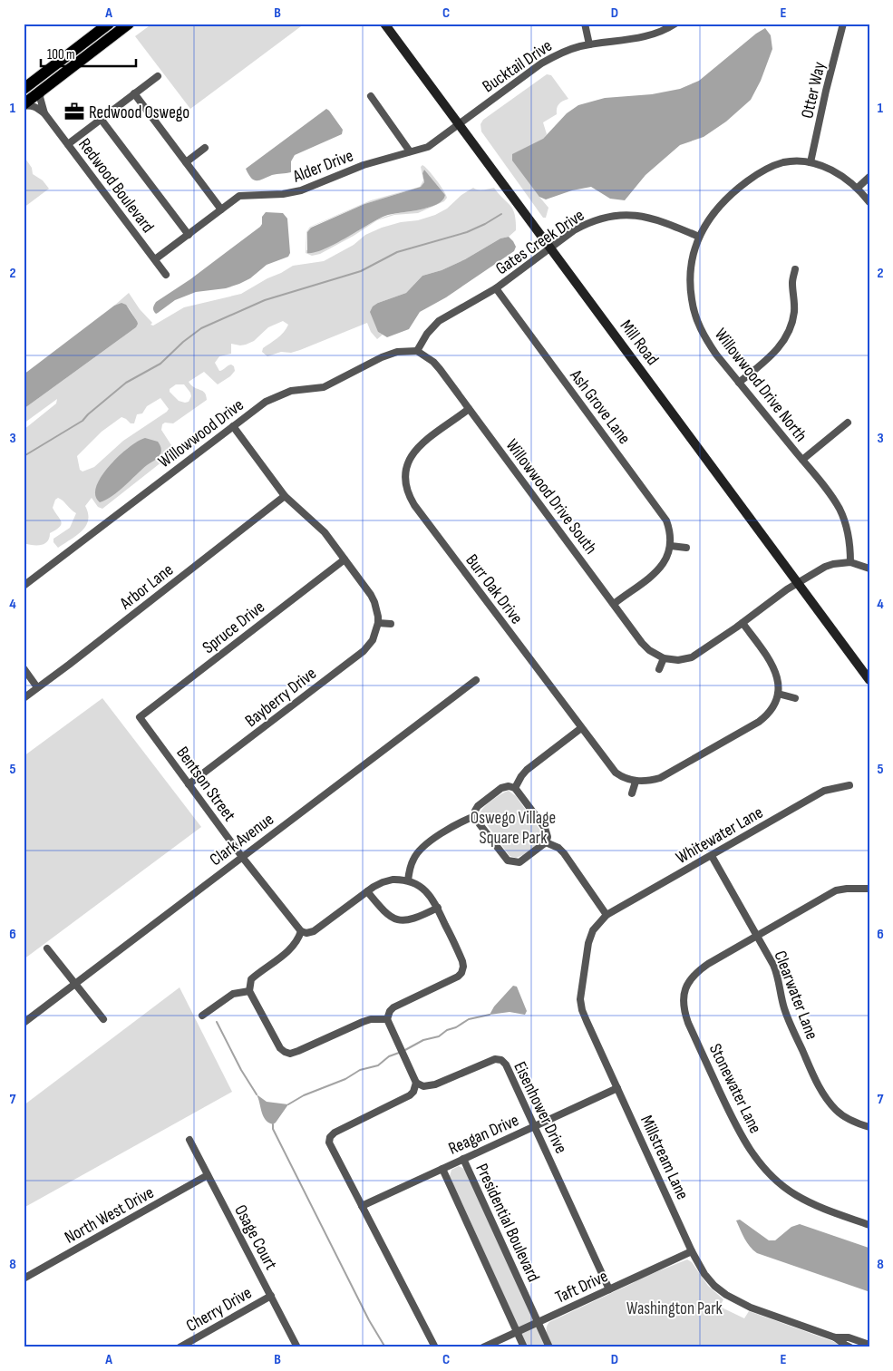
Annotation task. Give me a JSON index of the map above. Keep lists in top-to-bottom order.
{
  "streets": {
    "street": [
      "Bucktail Drive",
      "Otter Way",
      "Alder Drive",
      "Redwood Boulevard",
      "Gates Creek Drive",
      "Mill Road",
      "Willowwood Drive North",
      "Ash Grove Lane",
      "Willowwood Drive",
      "Willowwood Drive South",
      "Arbor Lane",
      "Burr Oak Drive",
      "Spruce Drive",
      "Bayberry Drive",
      "Bentson Street",
      "Whitewater Lane",
      "Clark Avenue",
      "Clearwater Lane",
      "Stonewater Lane",
      "Eisenhower Drive",
      "Reagan Drive",
      "Millstream Lane",
      "North West Drive",
      "Presidential Boulevard",
      "Osage Court",
      "Taft Drive",
      "Cherry Drive"
    ]
  },
  "crossings": [
    ["Bucktail Drive", "Alder Drive"],
    ["Bucktail Drive", "Mill Road"],
    ["Otter Way", "Willowwood Drive North"],
    ["Alder Drive", "Redwood Boulevard"],
    ["Alder Drive", "Mill Road"],
    ["Gates Creek Drive", "Mill Road"],
    ["Gates Creek Drive", "Willowwood Drive North"],
    ["Gates Creek Drive", "Ash Grove Lane"],
    ["Gates Creek Drive", "Willowwood Drive"],
    ["Gates Creek Drive", "Willowwood Drive South"],
    ["Willowwood Drive", "Willowwood Drive South"],
    ["Willowwood Drive South", "Burr Oak Drive"],
    ["Spruce Drive", "Bentson Street"],
    ["Bayberry Drive", "Bentson Street"],
    ["Bentson Street", "Clark Avenue"],
    ["Whitewater Lane", "Clearwater Lane"],
    ["Whitewater Lane", "Millstream Lane"],
    ["Clearwater Lane", "Stonewater Lane"],
    ["Eisenhower Drive", "Reagan Drive"],
    ["Eisenhower Drive", "Taft Drive"],
    ["Reagan Drive", "Millstream Lane"],
    ["Reagan Drive", "Presidential Boulevard"],
    ["Millstream Lane", "Taft Drive"],
    ["North West Drive", "Osage Court"],
    ["Presidential Boulevard", "Taft Drive"],
    ["Osage Court", "Cherry Drive"]
  ],
  "parks": ["Oswego Village Square Park", "Washington Park"],
  "places": {
    "office": ["Redwood Oswego"]
  },
  "scale_bar": "100 m",
  "grid": {
    "columns": [
      "A",
      "B",
      "C",
      "D",
      "E"
    ],
    "rows": [
      "1",
      "2",
      "3",
      "4",
      "5",
      "6",
      "7",
      "8"
    ]
  }
}
